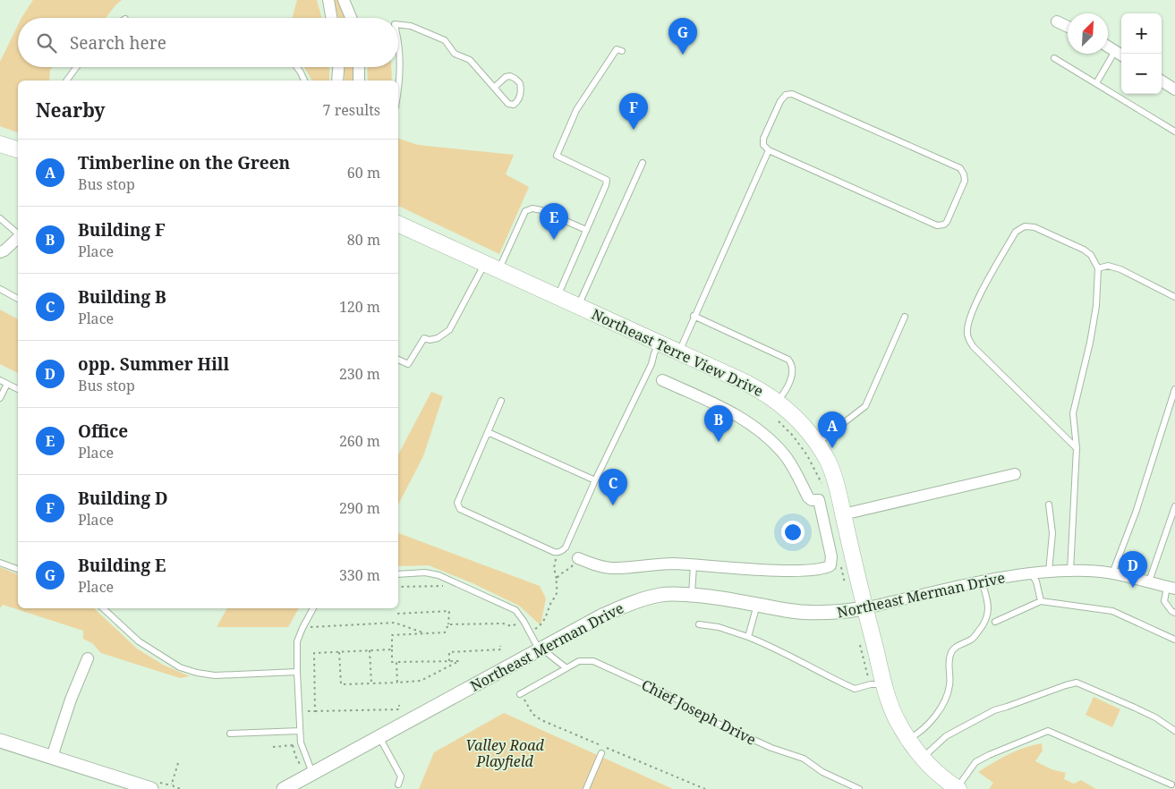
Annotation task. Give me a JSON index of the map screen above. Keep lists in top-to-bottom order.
{
  "streets": {
    "main road": ["Northeast Terre View Drive"],
    "street": ["Northeast Merman Drive"],
    "lane": ["Chief Joseph Drive"]
  },
  "crossings": [
    ["Northeast Terre View Drive", "Northeast Merman Drive"]
  ],
  "parks": ["Valley Road Playfield"],
  "north": "top right",
  "page": {
    "map_buttons": ["+", "−"],
    "pins": [
      "G",
      "F",
      "E",
      "B",
      "A",
      "C",
      "D"
    ],
    "search": "Search here",
    "heading": ["Nearby", "7 results"],
    "list": [
      {
        "mark": "A",
        "name": "Timberline on the Green",
        "note": "Bus stop",
        "value": "60 m"
      },
      {
        "mark": "B",
        "name": "Building F",
        "note": "Place",
        "value": "80 m"
      },
      {
        "mark": "C",
        "name": "Building B",
        "note": "Place",
        "value": "120 m"
      },
      {
        "mark": "D",
        "name": "opp. Summer Hill",
        "note": "Bus stop",
        "value": "230 m"
      },
      {
        "mark": "E",
        "name": "Office",
        "note": "Place",
        "value": "260 m"
      },
      {
        "mark": "F",
        "name": "Building D",
        "note": "Place",
        "value": "290 m"
      },
      {
        "mark": "G",
        "name": "Building E",
        "note": "Place",
        "value": "330 m"
      }
    ]
  }
}
